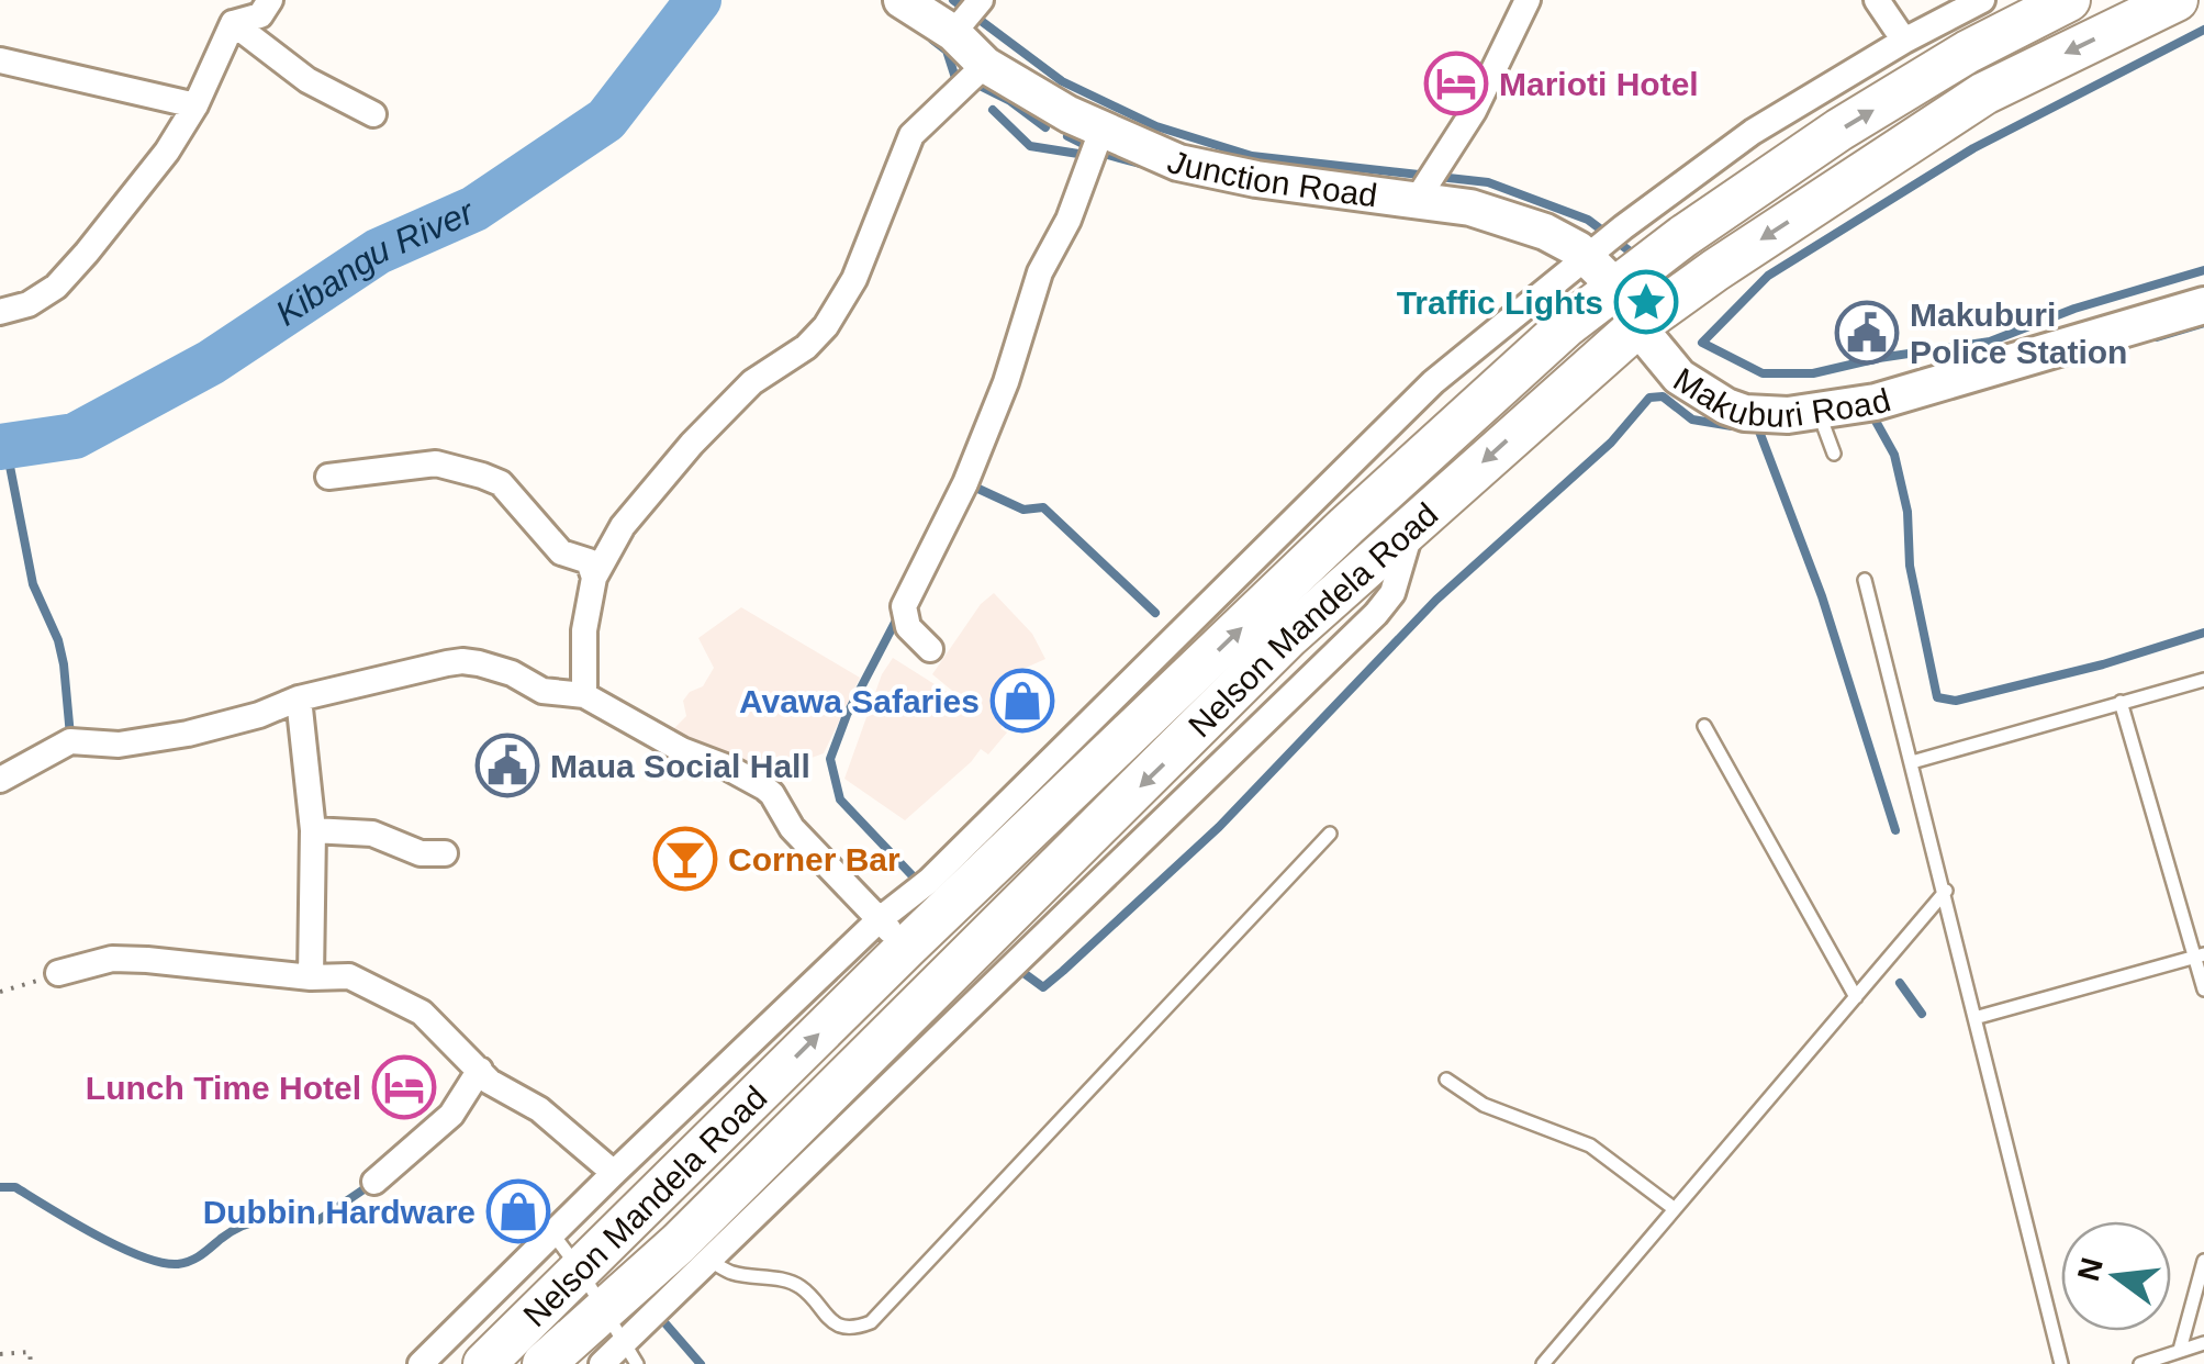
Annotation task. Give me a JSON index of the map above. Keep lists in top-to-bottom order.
{
  "streets": {
    "main road": ["Junction Road", "Makuburi Road", "Nelson Mandela Road"]
  },
  "crossings": [
    ["Junction Road", "Makuburi Road"],
    ["Junction Road", "Nelson Mandela Road"],
    ["Makuburi Road", "Nelson Mandela Road"]
  ],
  "water": ["Kibangu River"],
  "places": {
    "hotel": ["Marioti Hotel", "Lunch Time Hotel"],
    "place": ["Traffic Lights"],
    "public building": ["Makuburi Police Station", "Maua Social Hall"],
    "shop": ["Avawa Safaries", "Dubbin Hardware"],
    "bar": ["Corner Bar"]
  },
  "north": "left"
}
